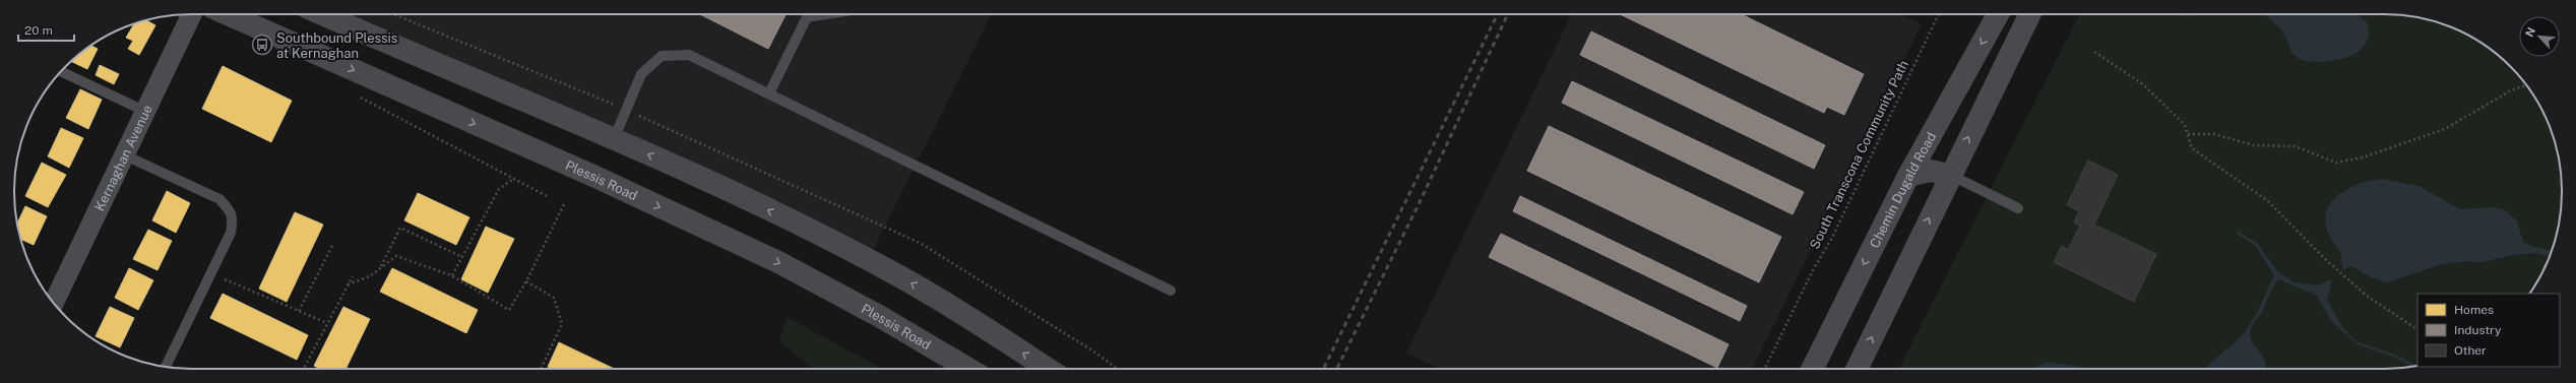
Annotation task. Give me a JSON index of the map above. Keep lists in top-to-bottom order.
{
  "streets": {
    "main road": ["Plessis Road", "Chemin Dugald Road"],
    "street": ["Kernaghan Avenue"],
    "path": ["South Transcona Community Path"]
  },
  "places": {
    "bus stop": ["Southbound Plessis at Kernaghan"]
  },
  "legend": ["Homes", "Industry", "Other"],
  "scale_bar": "20 m",
  "north": "top left"
}
